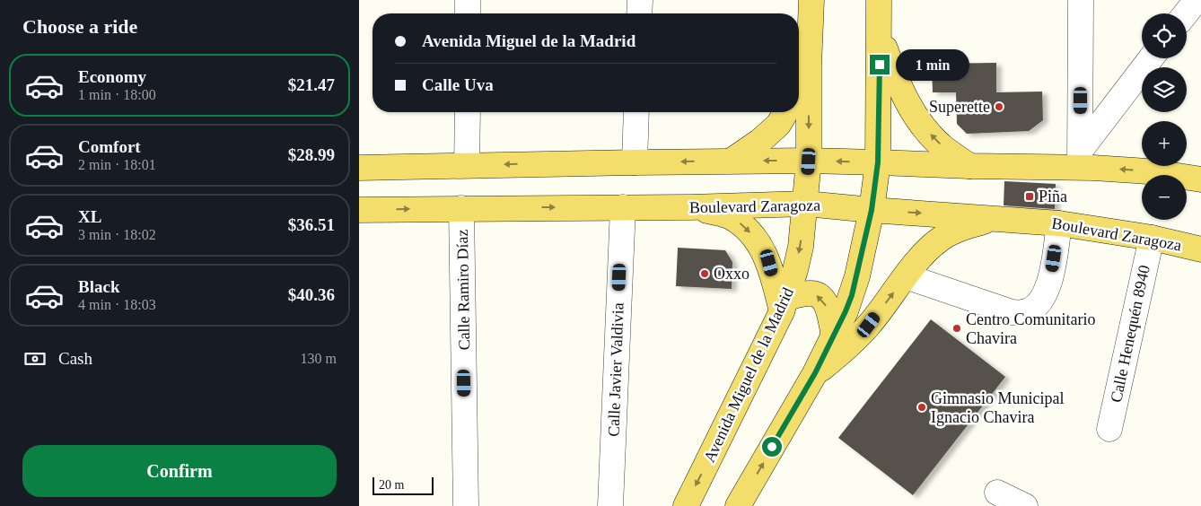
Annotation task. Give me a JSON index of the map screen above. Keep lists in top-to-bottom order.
{
  "streets": {
    "main road": ["Boulevard Zaragoza", "Avenida Miguel de la Madrid"],
    "street": ["Calle Ramiro Díaz", "Calle Henequén 8940", "Calle Javier Valdivia"]
  },
  "crossings": [
    ["Boulevard Zaragoza", "Calle Ramiro Díaz"],
    ["Boulevard Zaragoza", "Calle Henequén 8940"],
    ["Boulevard Zaragoza", "Calle Javier Valdivia"],
    ["Boulevard Zaragoza", "Avenida Miguel de la Madrid"]
  ],
  "places": {
    "other": [
      "Superette",
      "Oxxo",
      "Centro Comunitario Chavira",
      "Gimnasio Municipal Ignacio Chavira"
    ],
    "transit": ["Piña"]
  },
  "scale_bar": "20 m",
  "page": {
    "heading": "Choose a ride",
    "map_buttons": ["+", "−"],
    "banner": ["Avenida Miguel de la Madrid", "Calle Uva"],
    "bubble": "1 min",
    "list": [
      {
        "name": "Economy",
        "note": "1 min · 18:00",
        "value": "$21.47"
      },
      {
        "name": "Comfort",
        "note": "2 min · 18:01",
        "value": "$28.99"
      },
      {
        "name": "XL",
        "note": "3 min · 18:02",
        "value": "$36.51"
      },
      {
        "name": "Black",
        "note": "4 min · 18:03",
        "value": "$40.36"
      }
    ],
    "pay": ["Cash", "130 m"],
    "buttons": "Confirm",
    "scale": "20 m"
  }
}
